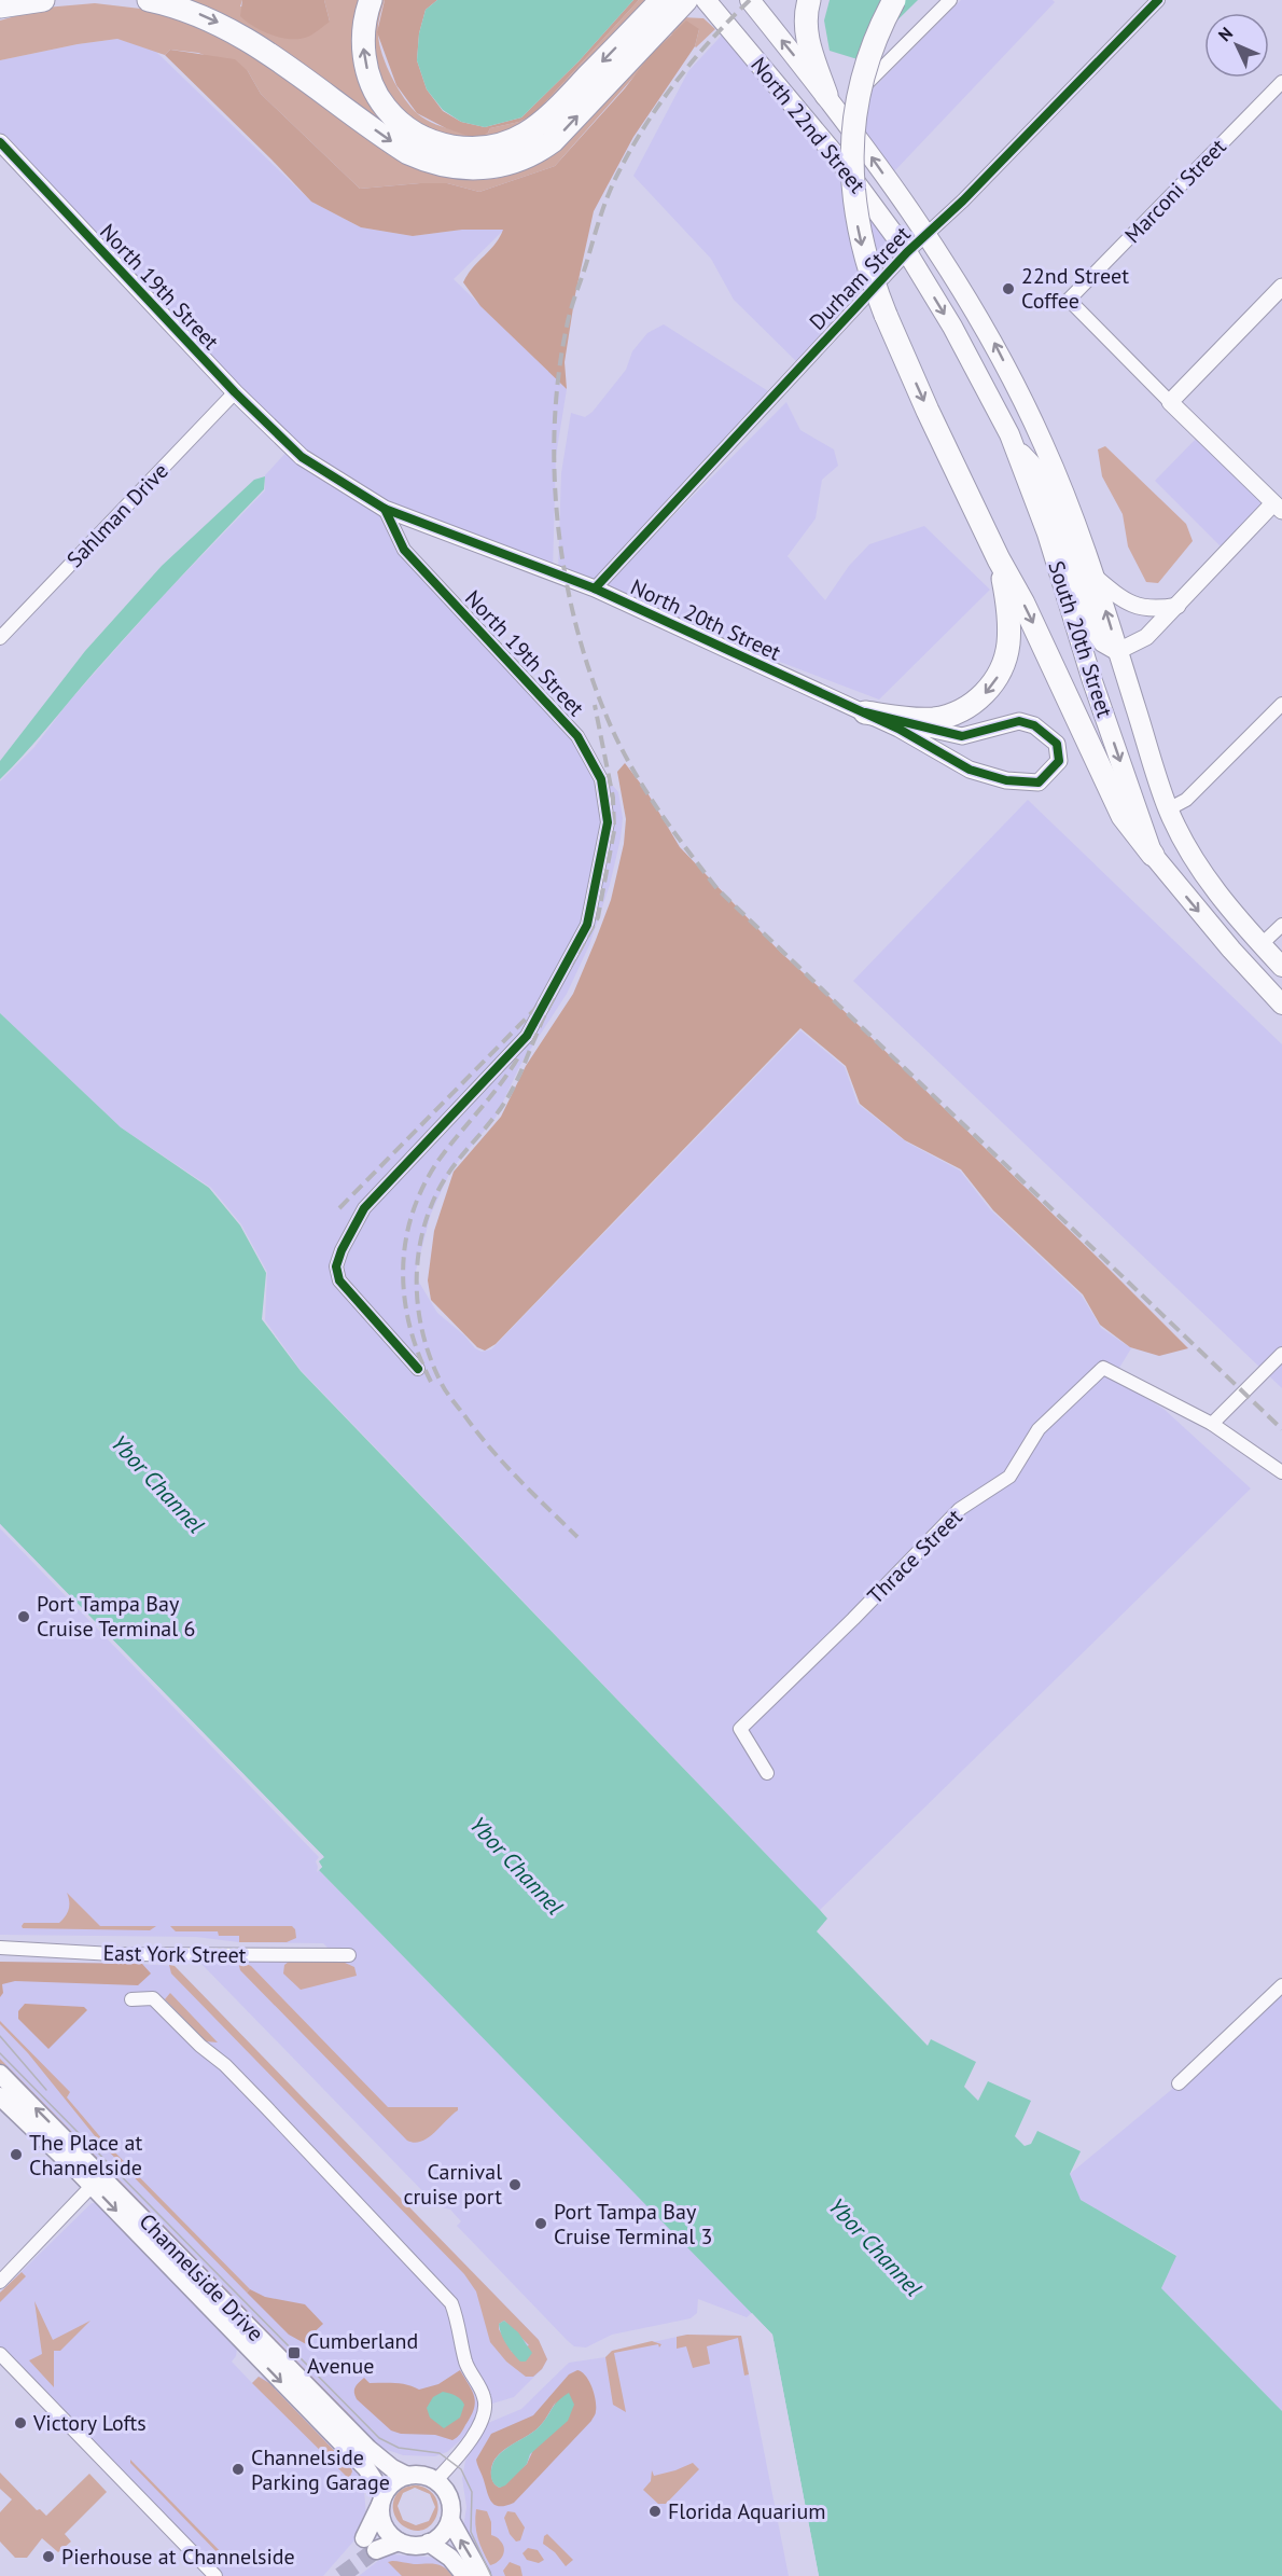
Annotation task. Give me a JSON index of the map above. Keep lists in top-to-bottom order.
{
  "streets": {
    "main road": ["North 22nd Street", "South 20th Street", "Channelside Drive"],
    "street": [
      "Marconi Street",
      "Durham Street",
      "North 19th Street",
      "Sahlman Drive",
      "North 20th Street",
      "Thrace Street",
      "East York Street"
    ]
  },
  "crossings": [
    ["North 22nd Street", "Durham Street"],
    ["North 22nd Street", "South 20th Street"],
    ["Durham Street", "North 20th Street"],
    ["Durham Street", "South 20th Street"],
    ["North 19th Street", "Sahlman Drive"],
    ["North 19th Street", "North 20th Street"]
  ],
  "water": ["Ybor Channel"],
  "places": {
    "other": [
      "22nd Street Coffee",
      "Port Tampa Bay Cruise Terminal 6",
      "The Place at Channelside",
      "Carnival cruise port",
      "Port Tampa Bay Cruise Terminal 3",
      "Victory Lofts",
      "Channelside Parking Garage",
      "Florida Aquarium",
      "Pierhouse at Channelside"
    ],
    "transit": ["Cumberland Avenue"]
  },
  "north": "top left"
}
